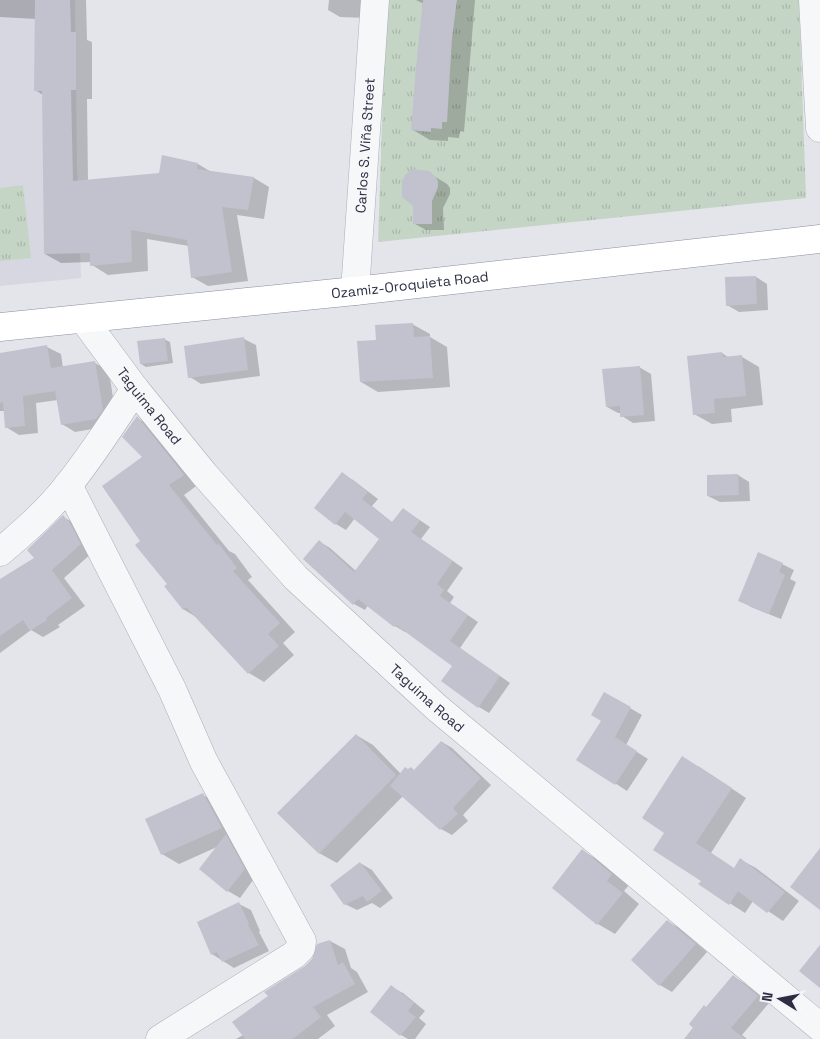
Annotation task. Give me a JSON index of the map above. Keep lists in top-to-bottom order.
{
  "streets": {
    "highway": ["Ozamiz-Oroquieta Road"],
    "street": ["Carlos S. Viña Street", "Taguima Road"]
  },
  "crossings": [
    ["Carlos S. Viña Street", "Ozamiz-Oroquieta Road"],
    ["Ozamiz-Oroquieta Road", "Taguima Road"]
  ],
  "north": "left"
}
